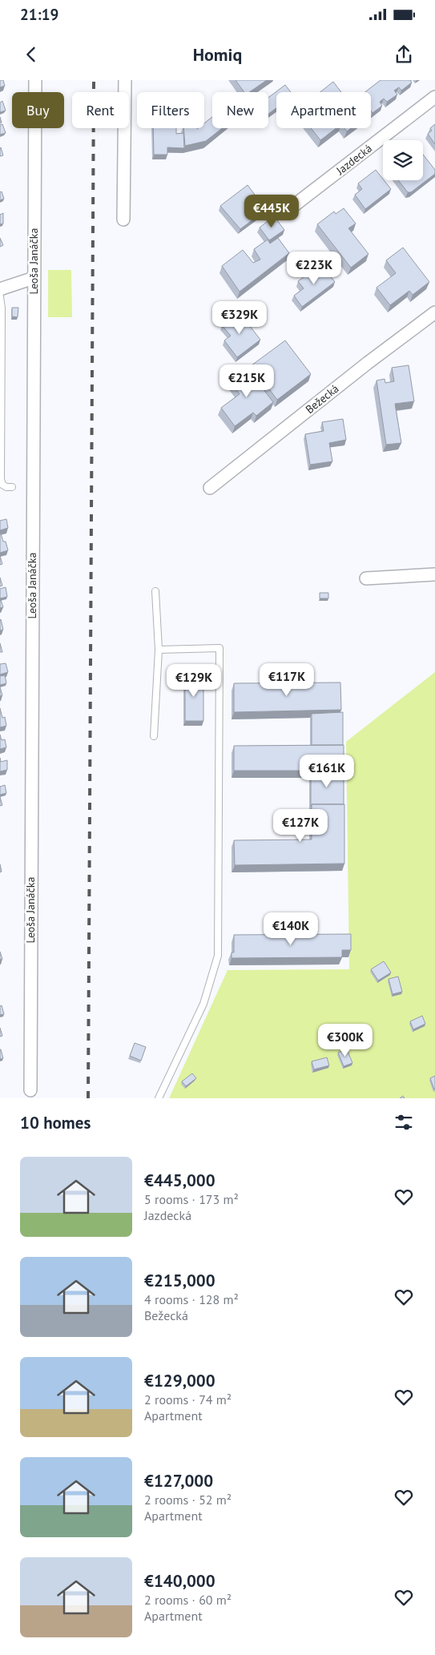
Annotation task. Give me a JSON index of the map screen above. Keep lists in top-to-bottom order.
{
  "streets": {
    "street": ["Jazdecká", "Leoša Janáčka", "Bežecká"]
  },
  "page": {
    "status": "21:19",
    "header": "Homiq",
    "chip": [
      "Buy",
      "Rent",
      "Filters",
      "New",
      "Apartment"
    ],
    "price": [
      "€445K",
      "€223K",
      "€329K",
      "€215K",
      "€117K",
      "€129K",
      "€161K",
      "€127K",
      "€140K",
      "€300K"
    ],
    "heading": "10 homes",
    "list": [
      {
        "name": "€445,000",
        "note": "5 rooms · 173 m² · Jazdecká"
      },
      {
        "name": "€215,000",
        "note": "4 rooms · 128 m² · Bežecká"
      },
      {
        "name": "€129,000",
        "note": "2 rooms · 74 m² · Apartment"
      },
      {
        "name": "€127,000",
        "note": "2 rooms · 52 m² · Apartment"
      },
      {
        "name": "€140,000",
        "note": "2 rooms · 60 m² · Apartment"
      }
    ]
  }
}
